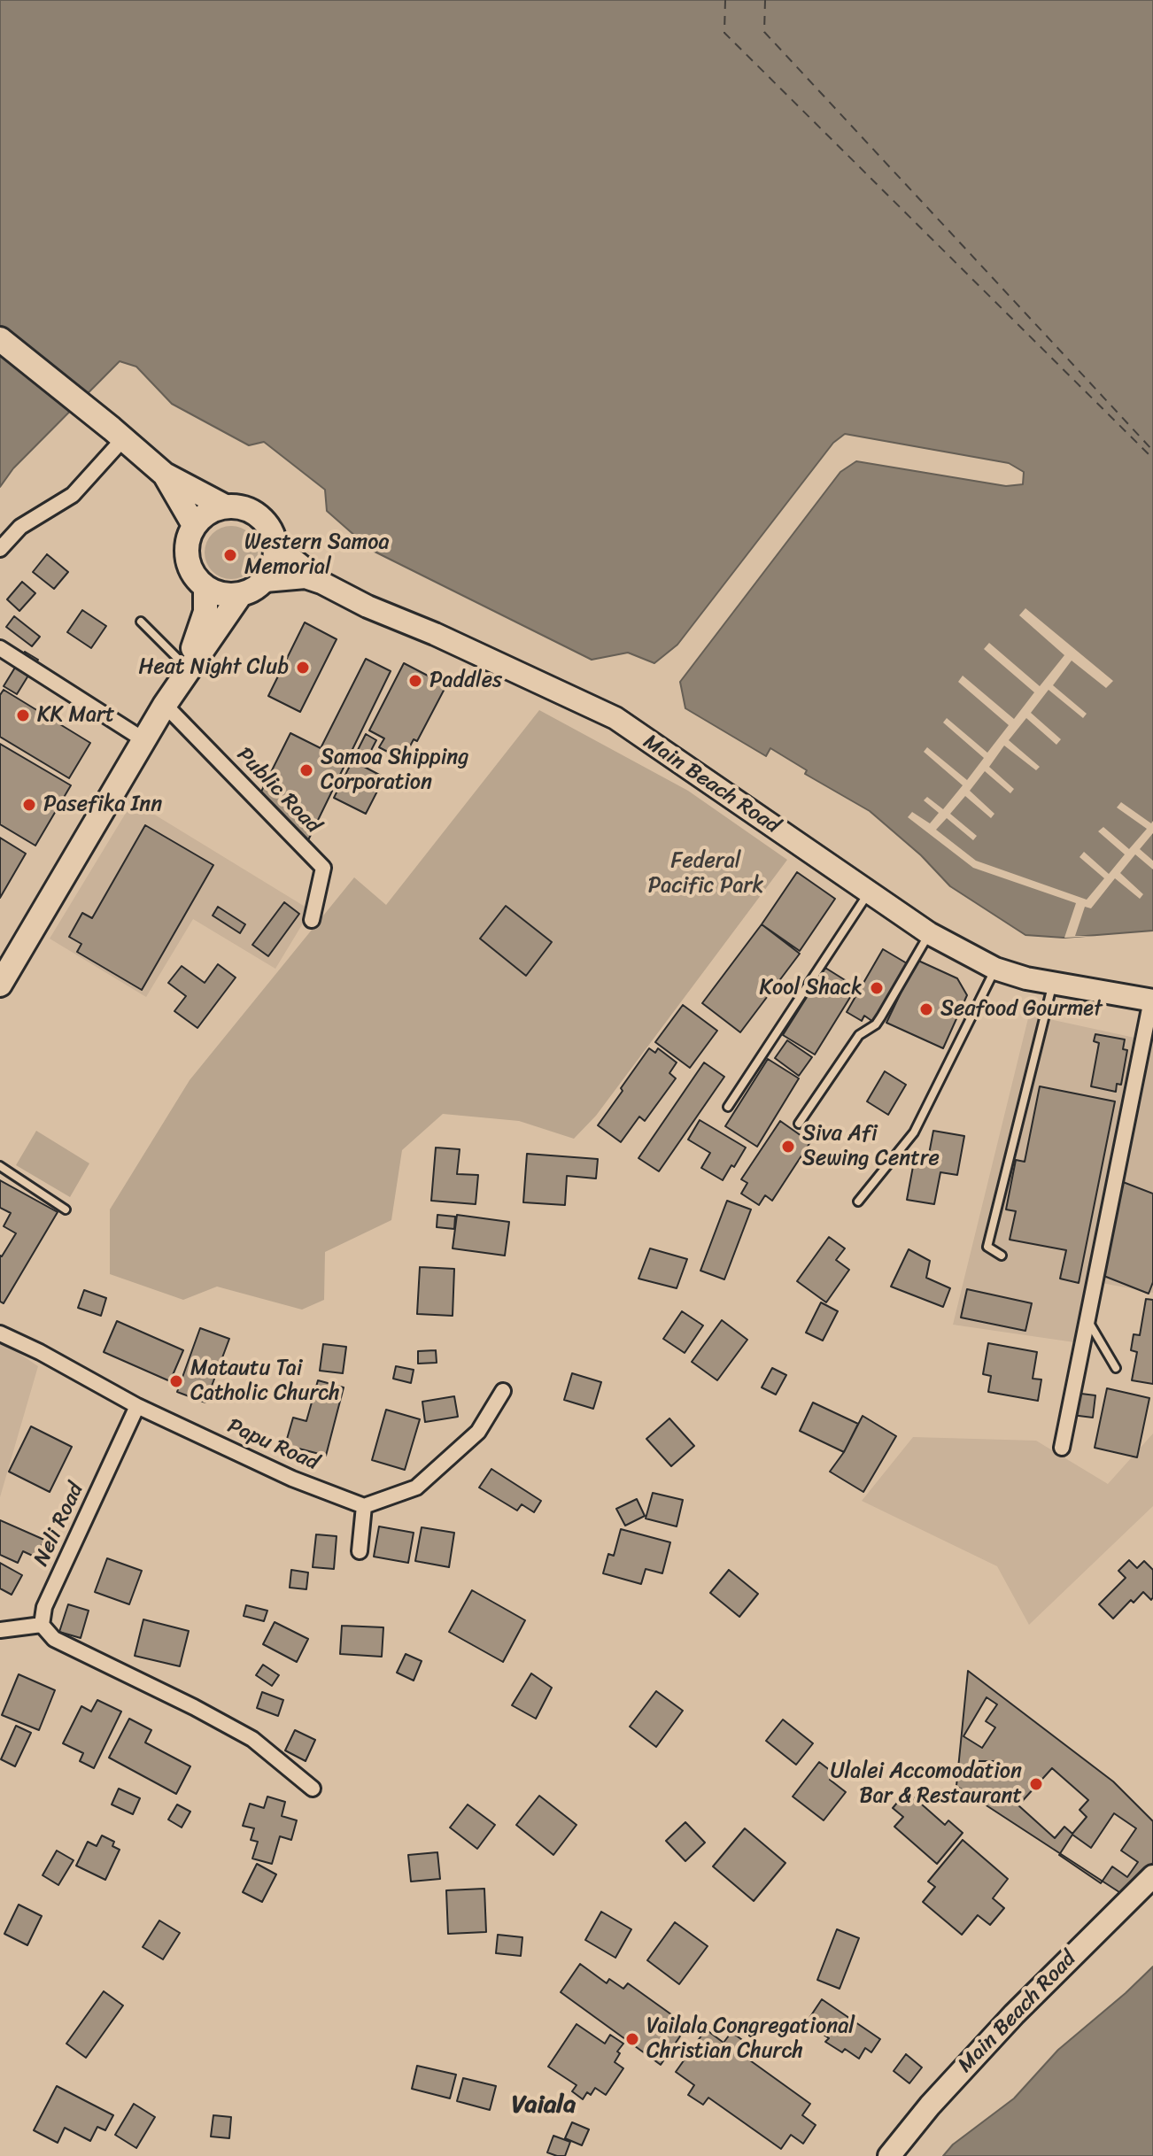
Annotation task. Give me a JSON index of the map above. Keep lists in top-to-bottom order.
{
  "streets": {
    "main road": ["Main Beach Road"],
    "street": ["Public Road", "Papu Road", "Neli Road"]
  },
  "crossings": [
    ["Papu Road", "Neli Road"]
  ],
  "districts": ["Vaiala"],
  "parks": ["Federal Pacific Park"],
  "places": [
    "Western Samoa Memorial",
    "Heat Night Club",
    "Paddles",
    "KK Mart",
    "Samoa Shipping Corporation",
    "Pasefika Inn",
    "Kool Shack",
    "Seafood Gourmet",
    "Siva Afi Sewing Centre",
    "Matautu Tai Catholic Church",
    "Ulalei Accomodation Bar & Restaurant",
    "Vailala Congregational Christian Church"
  ]
}
